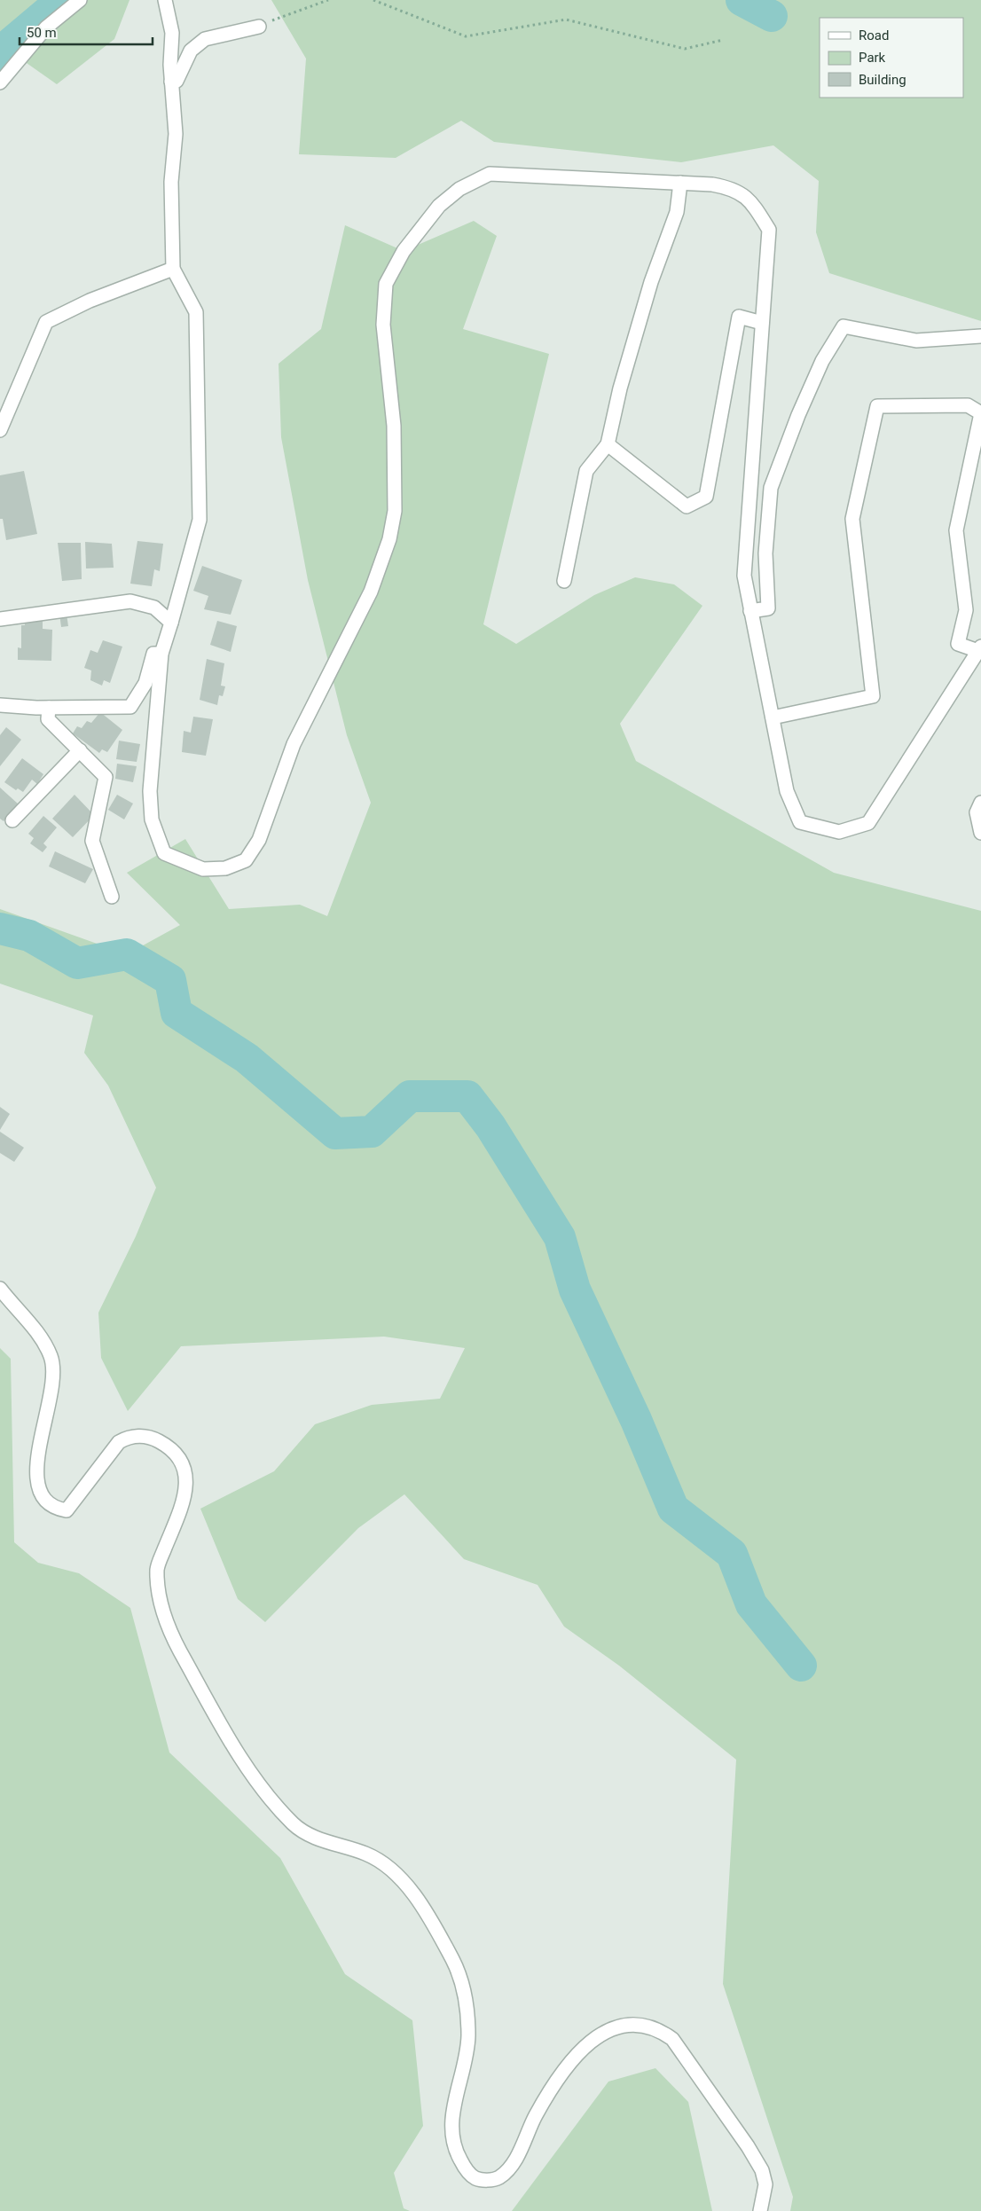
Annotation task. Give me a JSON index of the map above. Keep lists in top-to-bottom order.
{
  "legend": ["Road", "Park", "Building"],
  "scale_bar": "50 m"
}
